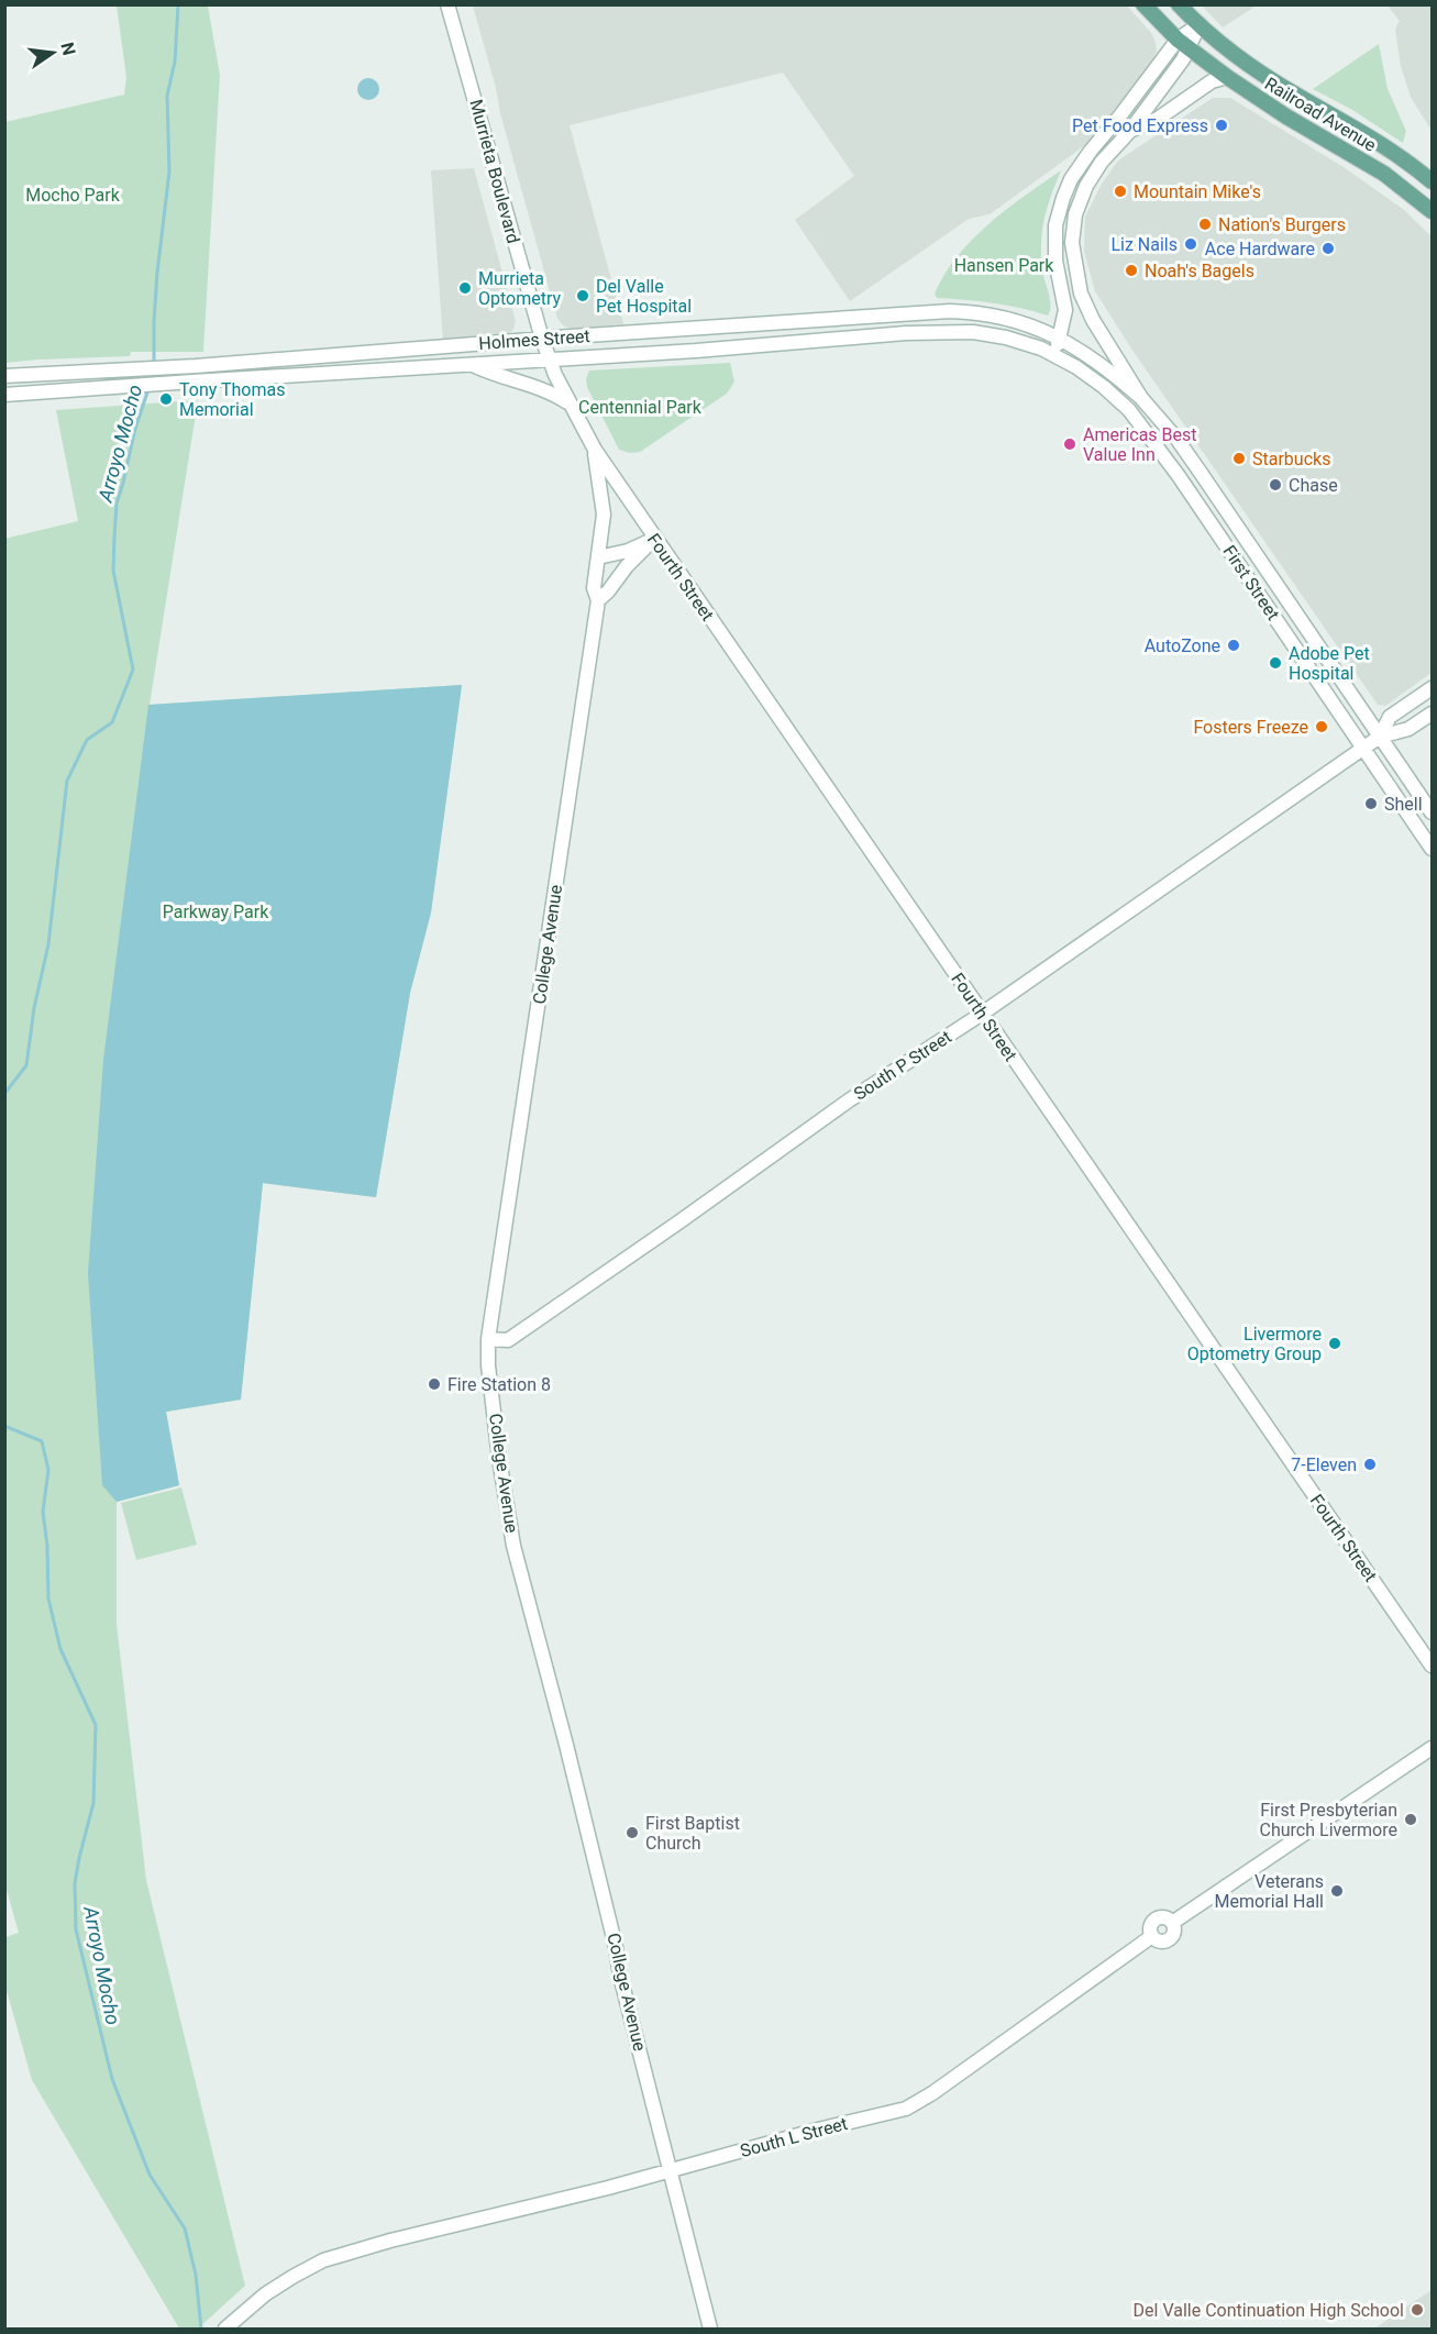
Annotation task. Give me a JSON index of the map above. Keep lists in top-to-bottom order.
{
  "streets": {
    "main road": [
      "Railroad Avenue",
      "Murrieta Boulevard",
      "Holmes Street",
      "Fourth Street",
      "First Street",
      "College Avenue",
      "South P Street",
      "South L Street"
    ]
  },
  "crossings": [
    ["Railroad Avenue", "First Street"],
    ["Murrieta Boulevard", "Holmes Street"],
    ["Murrieta Boulevard", "Fourth Street"],
    ["Holmes Street", "Fourth Street"],
    ["Holmes Street", "First Street"],
    ["Fourth Street", "College Avenue"],
    ["Fourth Street", "South P Street"],
    ["First Street", "South P Street"],
    ["College Avenue", "South P Street"],
    ["College Avenue", "South L Street"]
  ],
  "water": ["Arroyo Mocho"],
  "parks": [
    "Mocho Park",
    "Hansen Park",
    "Centennial Park",
    "Parkway Park"
  ],
  "places": [
    "Pet Food Express",
    "Mountain Mike's",
    "Nation's Burgers",
    "Liz Nails",
    "Ace Hardware",
    "Noah's Bagels",
    "Murrieta Optometry",
    "Del Valle Pet Hospital",
    "Tony Thomas Memorial",
    "Americas Best Value Inn",
    "Starbucks",
    "Chase",
    "AutoZone",
    "Adobe Pet Hospital",
    "Fosters Freeze",
    "Shell",
    "Livermore Optometry Group",
    "Fire Station 8",
    "7-Eleven",
    "First Presbyterian Church Livermore",
    "First Baptist Church",
    "Veterans Memorial Hall",
    "Del Valle Continuation High School"
  ],
  "north": "right"
}
